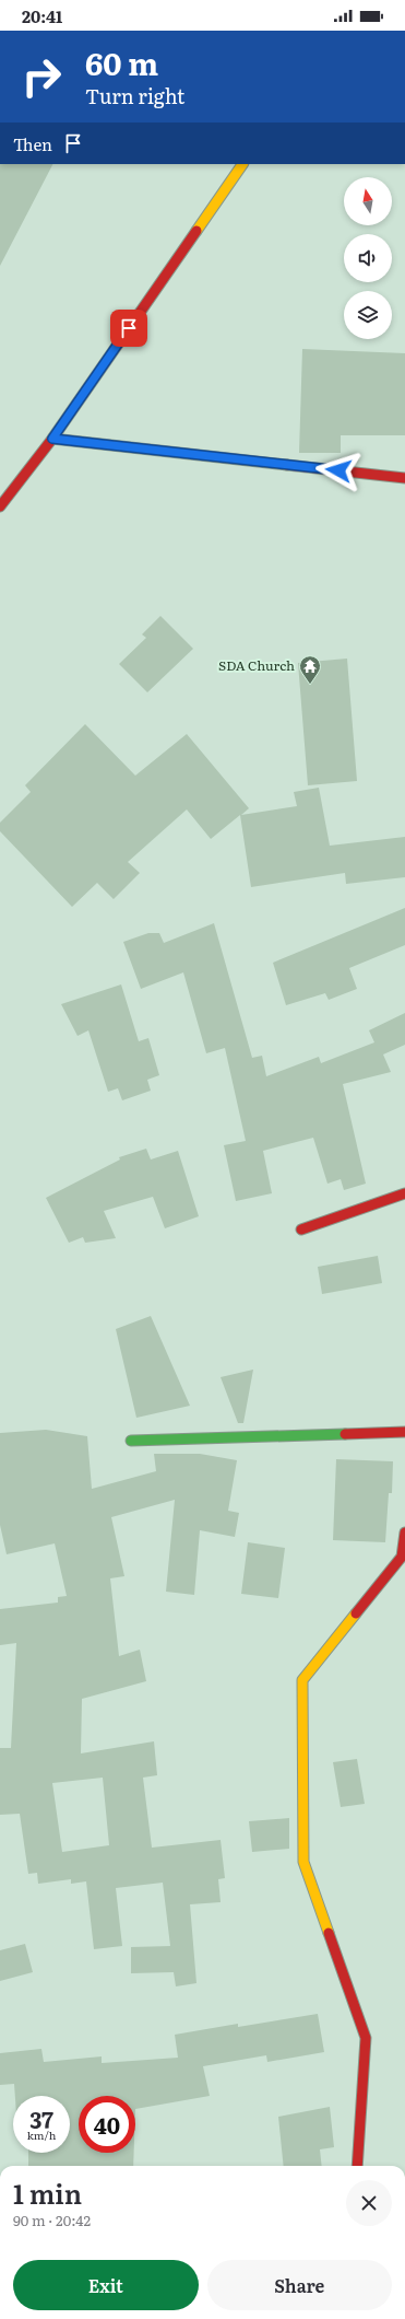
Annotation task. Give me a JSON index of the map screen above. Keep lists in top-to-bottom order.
{
  "places": {
    "temple": ["SDA Church"]
  },
  "north": "top",
  "page": {
    "status": "20:41",
    "turn": ["60 m", "Turn right"],
    "then": "Then",
    "speed": "37 km/h",
    "limit": "40",
    "heading": ["1 min", "90 m · 20:42"],
    "buttons": ["Exit", "Share"]
  }
}
